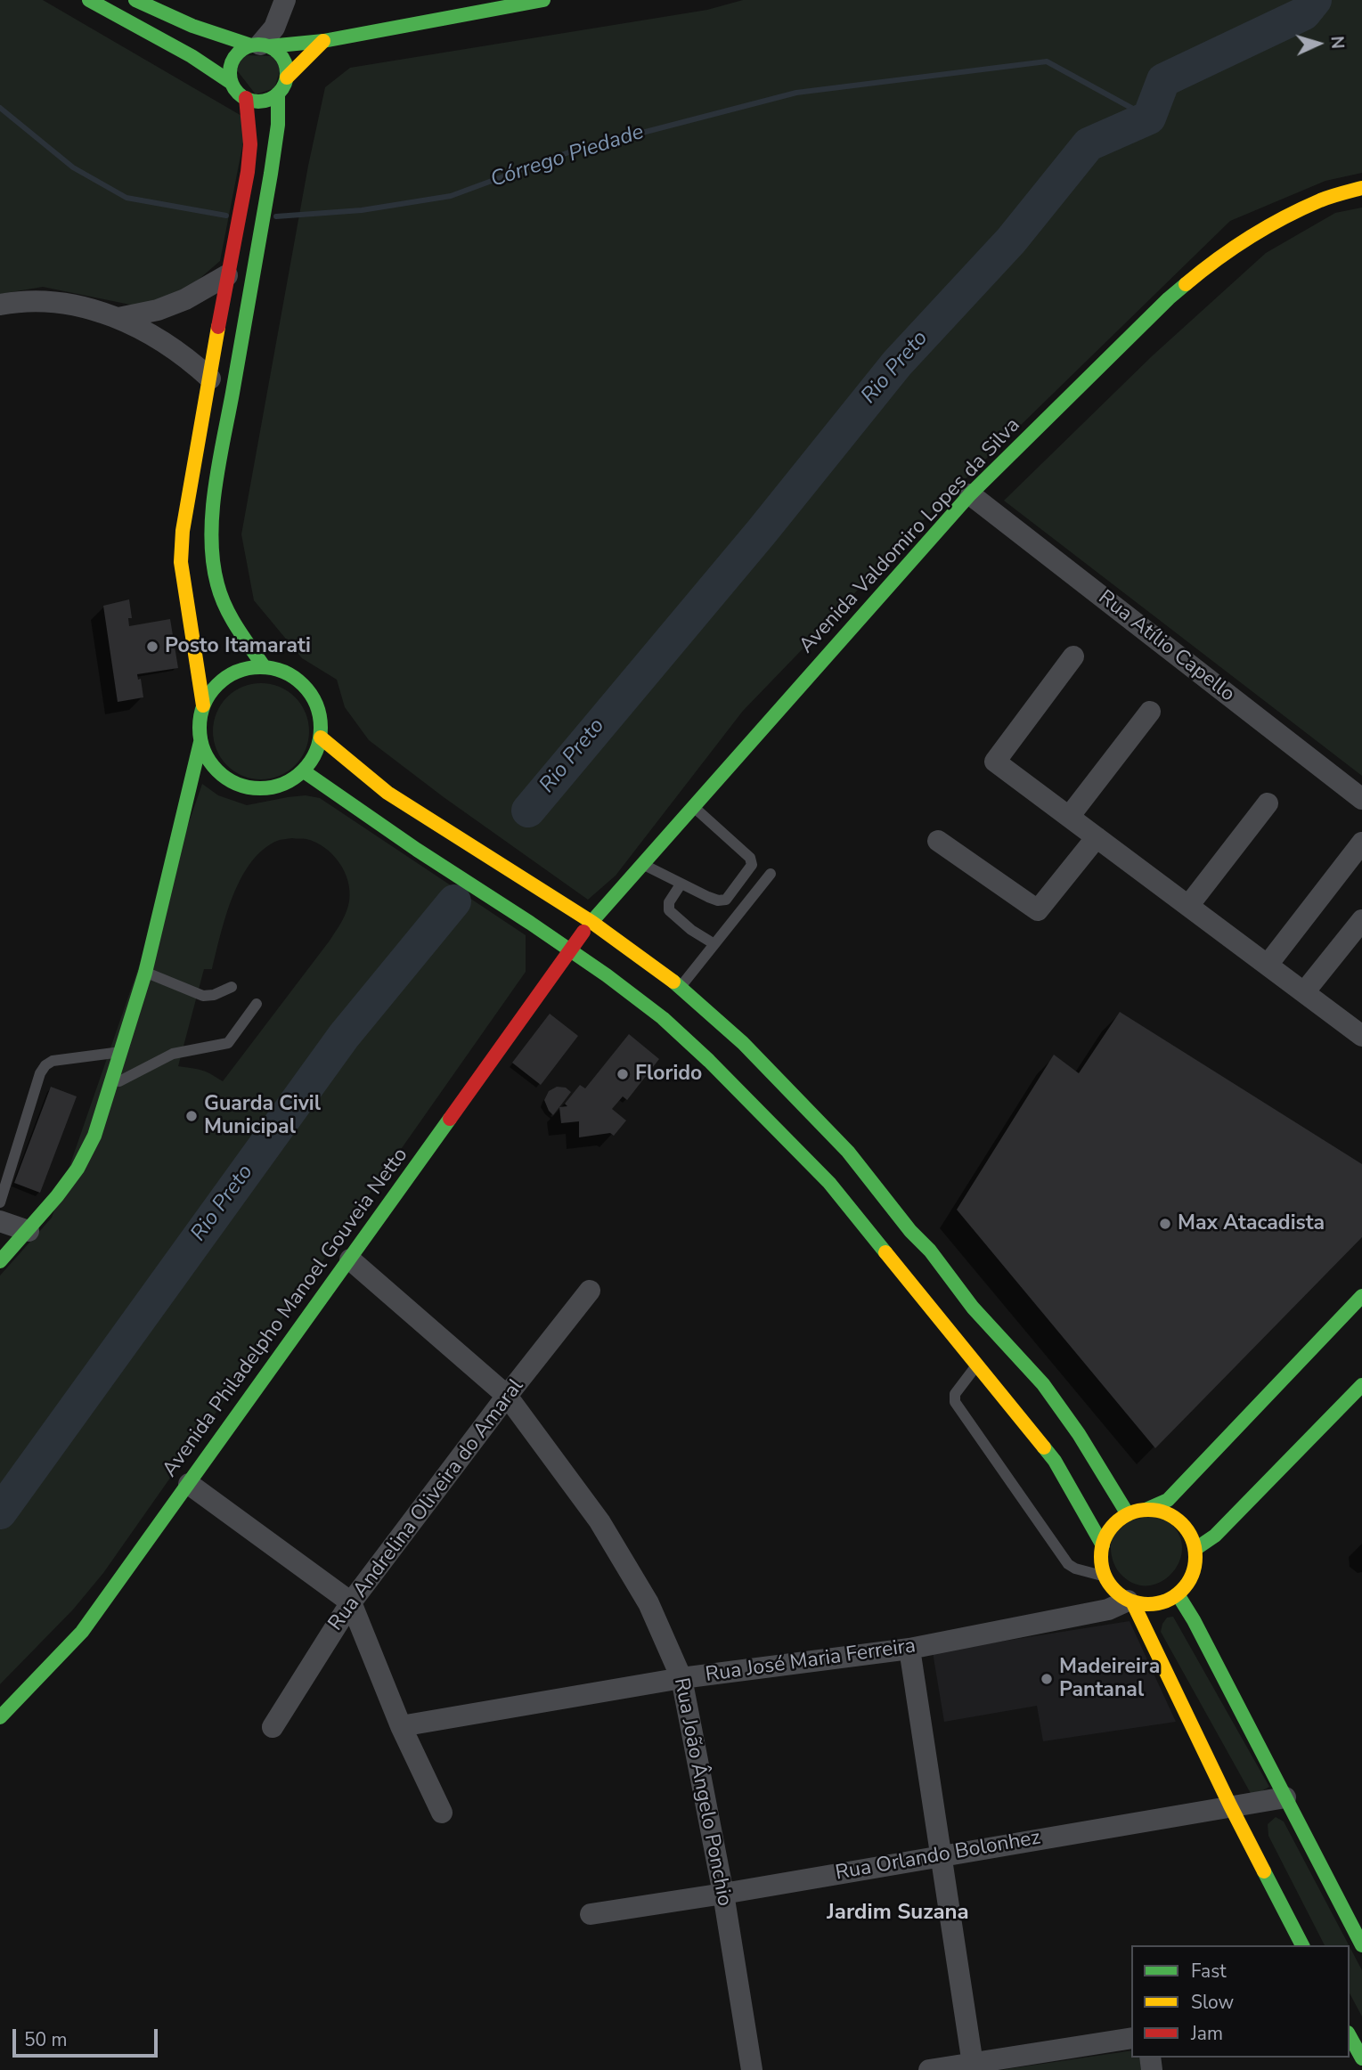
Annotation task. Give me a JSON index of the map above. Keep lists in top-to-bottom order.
{
  "streets": {
    "main road": ["Avenida Valdomiro Lopes da Silva", "Avenida Philadelpho Manoel Gouveia Netto"],
    "street": [
      "Rua Atílio Capello",
      "Rua Andrelina Oliveira do Amaral",
      "Rua José Maria Ferreira",
      "Rua João Ângelo Ponchio",
      "Rua Orlando Bolonhez"
    ]
  },
  "crossings": [
    ["Avenida Valdomiro Lopes da Silva", "Rua Atílio Capello"],
    ["Avenida Valdomiro Lopes da Silva", "Avenida Philadelpho Manoel Gouveia Netto"],
    ["Avenida Philadelpho Manoel Gouveia Netto", "Rua João Ângelo Ponchio"],
    ["Rua Andrelina Oliveira do Amaral", "Rua João Ângelo Ponchio"],
    ["Rua José Maria Ferreira", "Rua João Ângelo Ponchio"],
    ["Rua João Ângelo Ponchio", "Rua Orlando Bolonhez"]
  ],
  "districts": ["Jardim Suzana"],
  "water": ["Córrego Piedade", "Rio Preto"],
  "places": [
    "Posto Itamarati",
    "Florido",
    "Guarda Civil Municipal",
    "Max Atacadista",
    "Madeireira Pantanal"
  ],
  "legend": ["Fast", "Slow", "Jam"],
  "scale_bar": "50 m",
  "north": "right"
}
